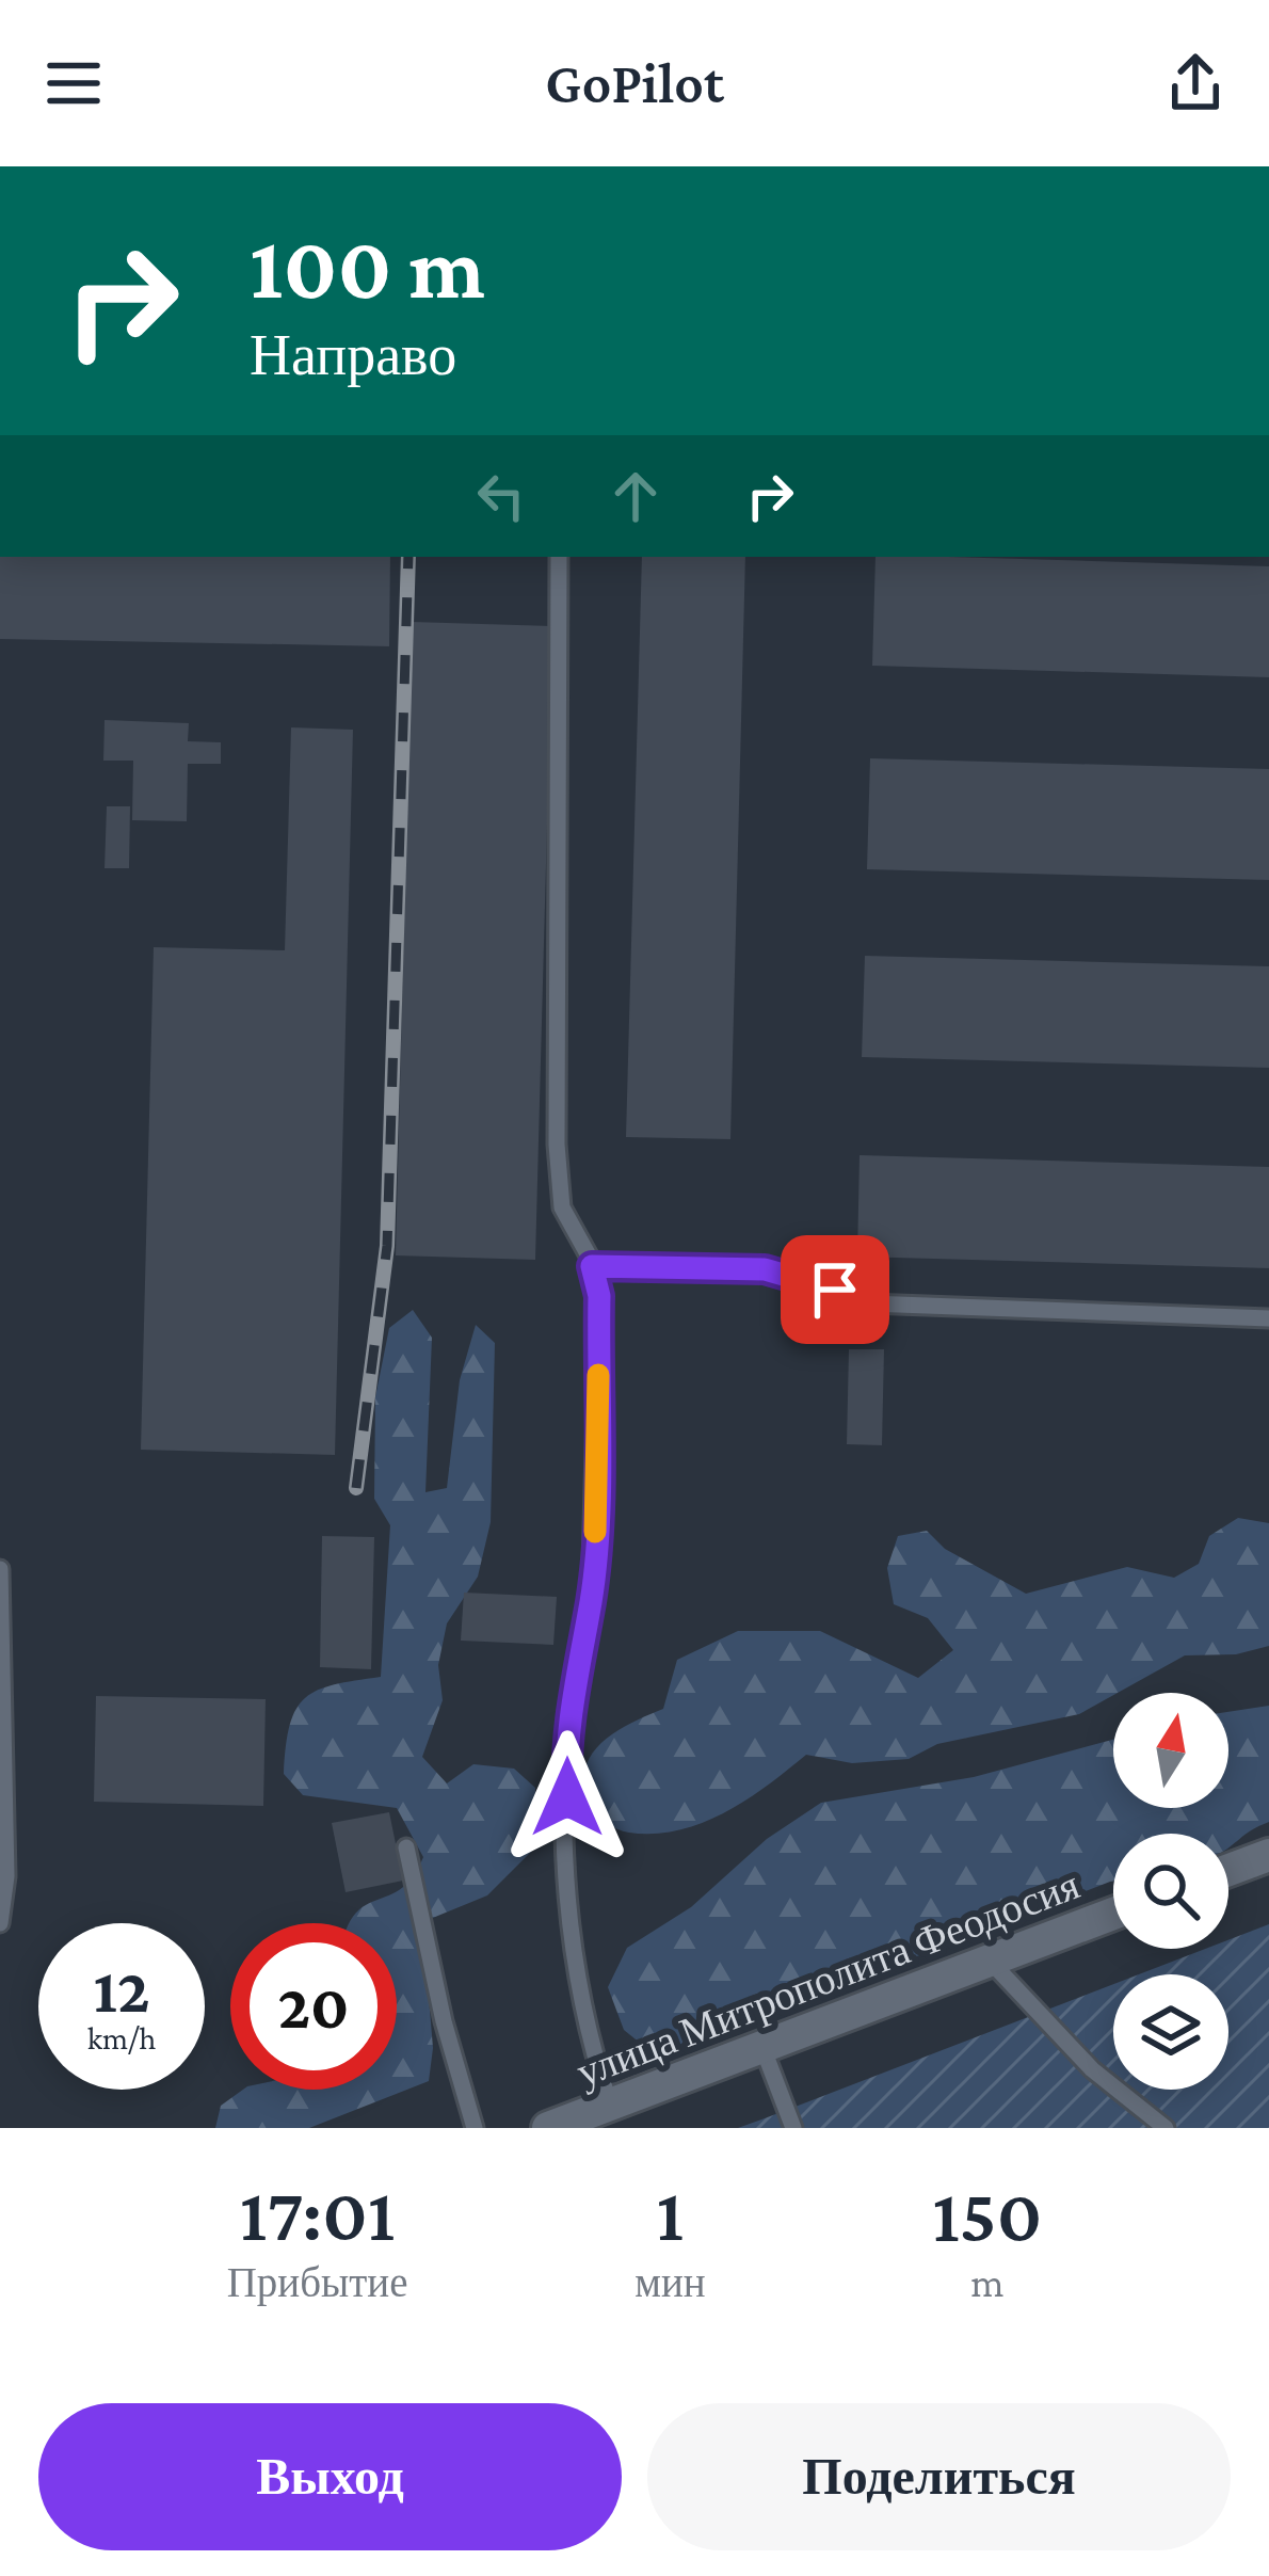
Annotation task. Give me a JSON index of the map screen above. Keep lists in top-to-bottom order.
{
  "streets": {
    "street": ["улица Митрополита Феодосия"]
  },
  "north": "top",
  "page": {
    "header": "GoPilot",
    "turn": ["100 m", "Направо"],
    "speed": "12 km/h",
    "limit": "20",
    "eta": [
      "17:01",
      "Прибытие",
      "1",
      "мин",
      "150",
      "m"
    ],
    "buttons": ["Выход", "Поделиться"]
  }
}
